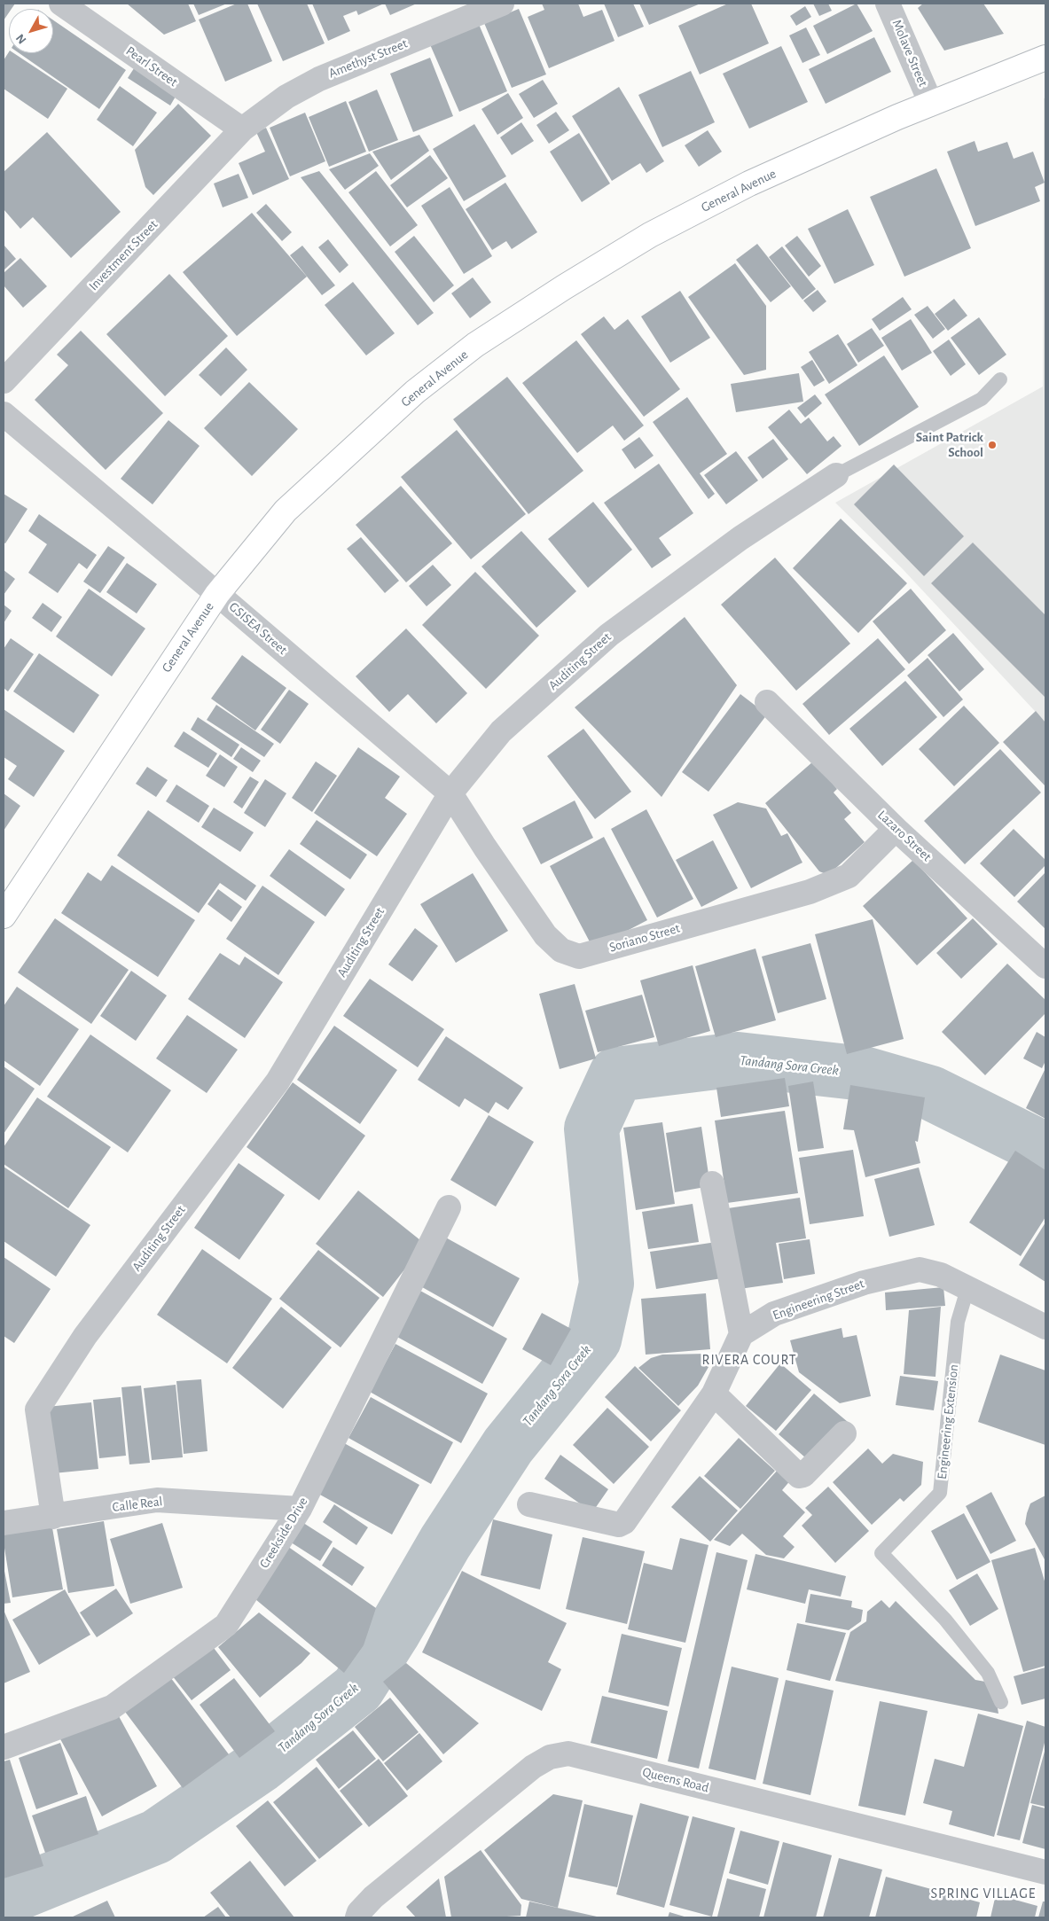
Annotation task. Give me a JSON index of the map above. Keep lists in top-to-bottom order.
{
  "streets": {
    "street": [
      "Molave Street",
      "Amethyst Street",
      "Pearl Street",
      "General Avenue",
      "Investment Street",
      "GSISEA Street",
      "Auditing Street",
      "Lazaro Street",
      "Soriano Street",
      "Engineering Street",
      "Calle Real",
      "Creekside Drive",
      "Queens Road"
    ],
    "lane": ["Engineering Extension"]
  },
  "crossings": [
    ["Molave Street", "General Avenue"],
    ["Amethyst Street", "Pearl Street"],
    ["Amethyst Street", "Investment Street"],
    ["Pearl Street", "Investment Street"],
    ["General Avenue", "GSISEA Street"],
    ["GSISEA Street", "Auditing Street"],
    ["GSISEA Street", "Soriano Street"],
    ["Auditing Street", "Soriano Street"],
    ["Auditing Street", "Calle Real"],
    ["Lazaro Street", "Soriano Street"],
    ["Engineering Street", "Engineering Extension"],
    ["Calle Real", "Creekside Drive"]
  ],
  "districts": ["RIVERA COURT", "SPRING VILLAGE"],
  "water": ["Tandang Sora Creek"],
  "places": ["Saint Patrick School"],
  "north": "bottom left"
}
